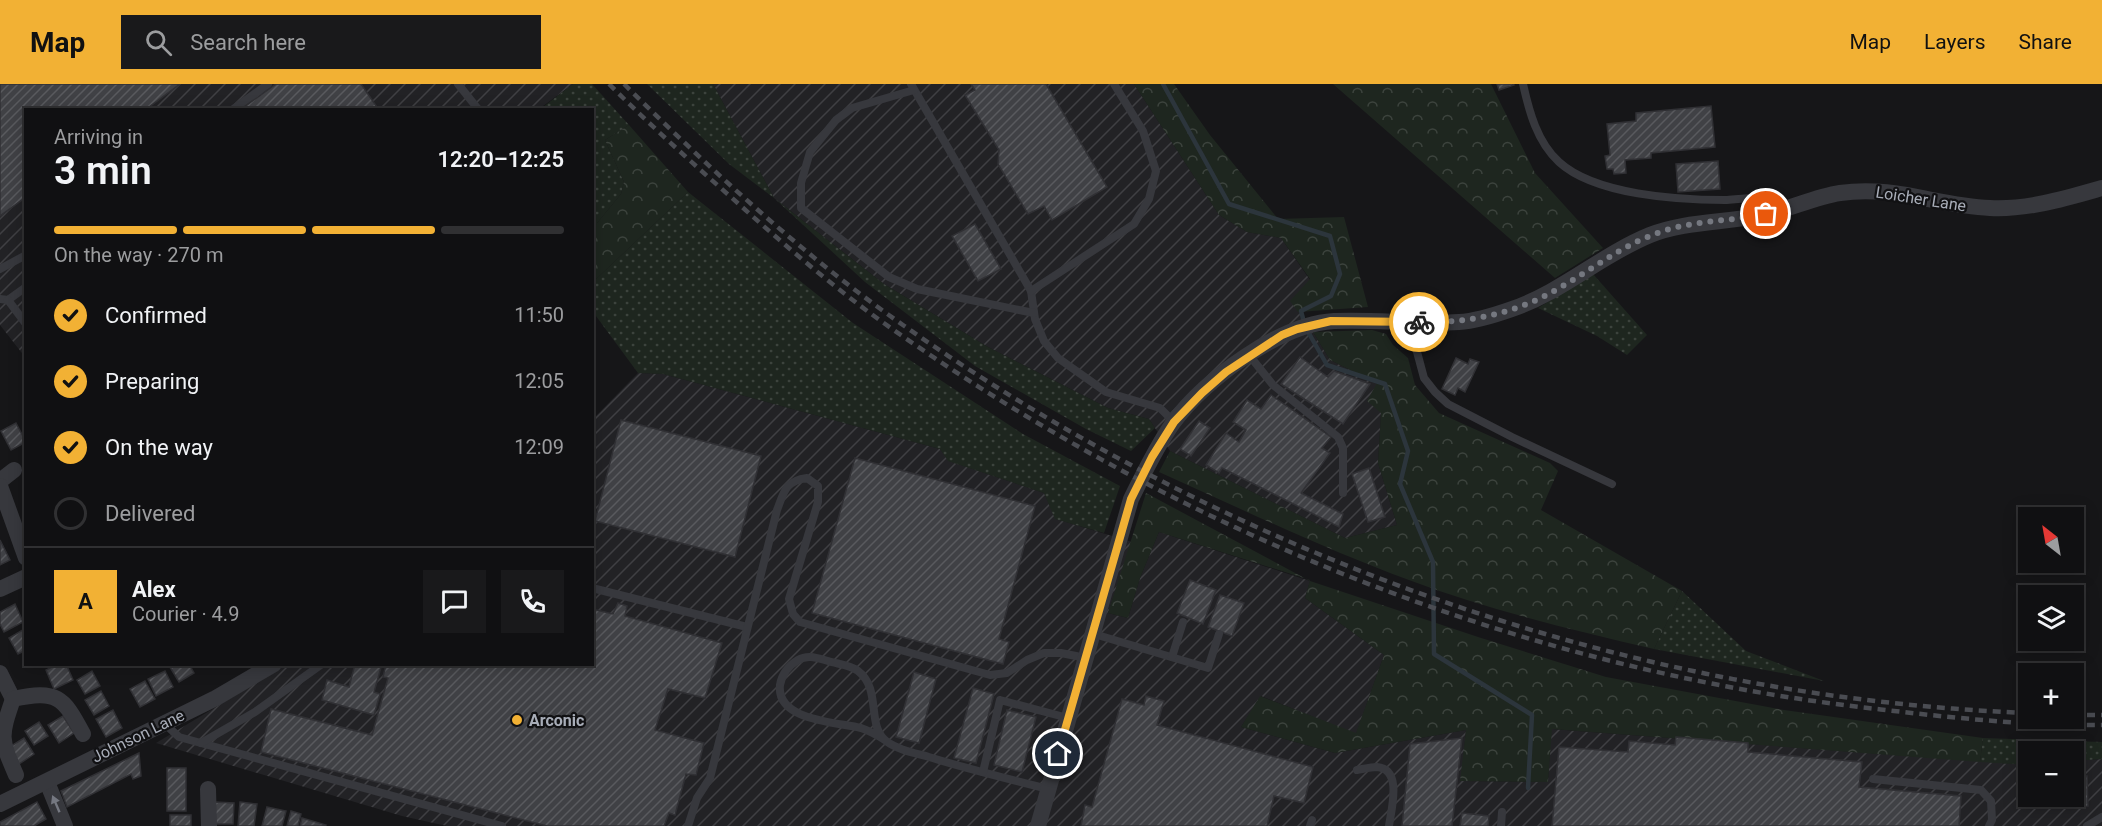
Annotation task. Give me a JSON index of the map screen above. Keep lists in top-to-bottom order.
{
  "streets": {
    "street": ["Loicher Lane", "Johnson Lane"]
  },
  "places": ["Arconic"],
  "north": "top left",
  "page": {
    "header": "Map",
    "search": "Search here",
    "nav": ["Map", "Layers", "Share"],
    "heading": ["3 min", "Arriving in", "12:20–12:25"],
    "panel": ["Alex", "Courier · 4.9"],
    "bar": "On the way · 270 m",
    "list": [
      ["Confirmed", "11:50"],
      ["Preparing", "12:05"],
      ["On the way", "12:09"],
      "Delivered"
    ],
    "map_buttons": ["+", "−"],
    "round": "A"
  }
}
